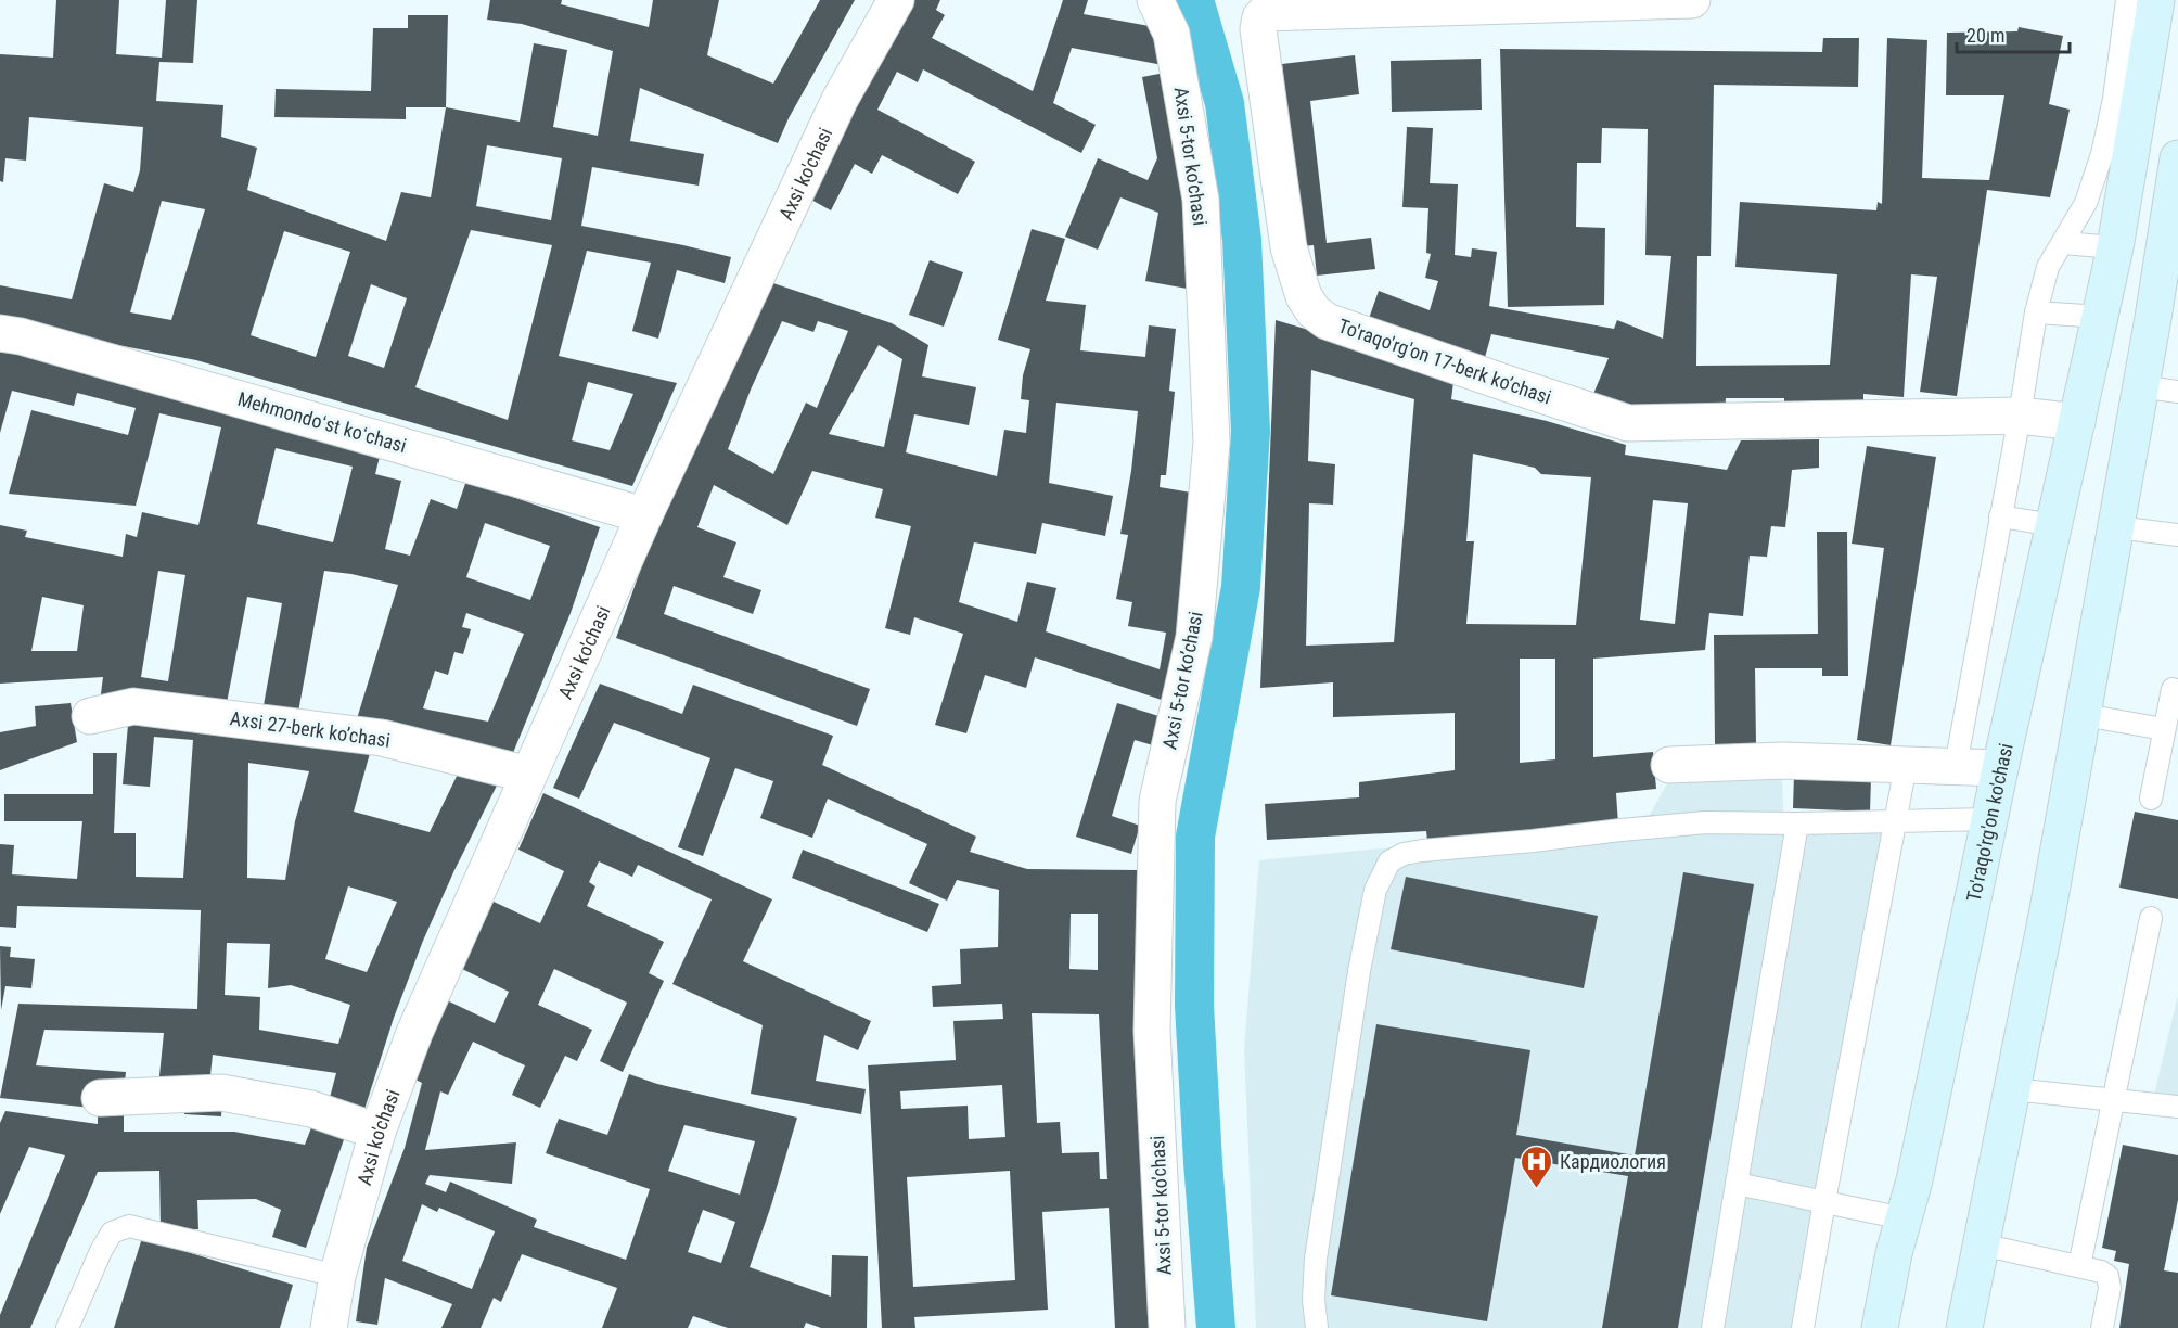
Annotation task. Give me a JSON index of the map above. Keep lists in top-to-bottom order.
{
  "streets": {
    "main road": ["To'raqo'rg'on ko'chasi"],
    "street": [
      "Аxsi 5-tor koʼchasi",
      "Axsi ko'chasi",
      "To'raqo'rg'on 17-berk koʼchasi",
      "Mehmondoʻst koʻchasi",
      "Аxsi 27-berk koʼchasi"
    ]
  },
  "crossings": [
    ["Axsi ko'chasi", "Mehmondoʻst koʻchasi"],
    ["Axsi ko'chasi", "Аxsi 27-berk koʼchasi"],
    ["To'raqo'rg'on 17-berk koʼchasi", "To'raqo'rg'on ko'chasi"]
  ],
  "places": {
    "hospital": ["Кардиология"]
  },
  "scale_bar": "20 m"
}
